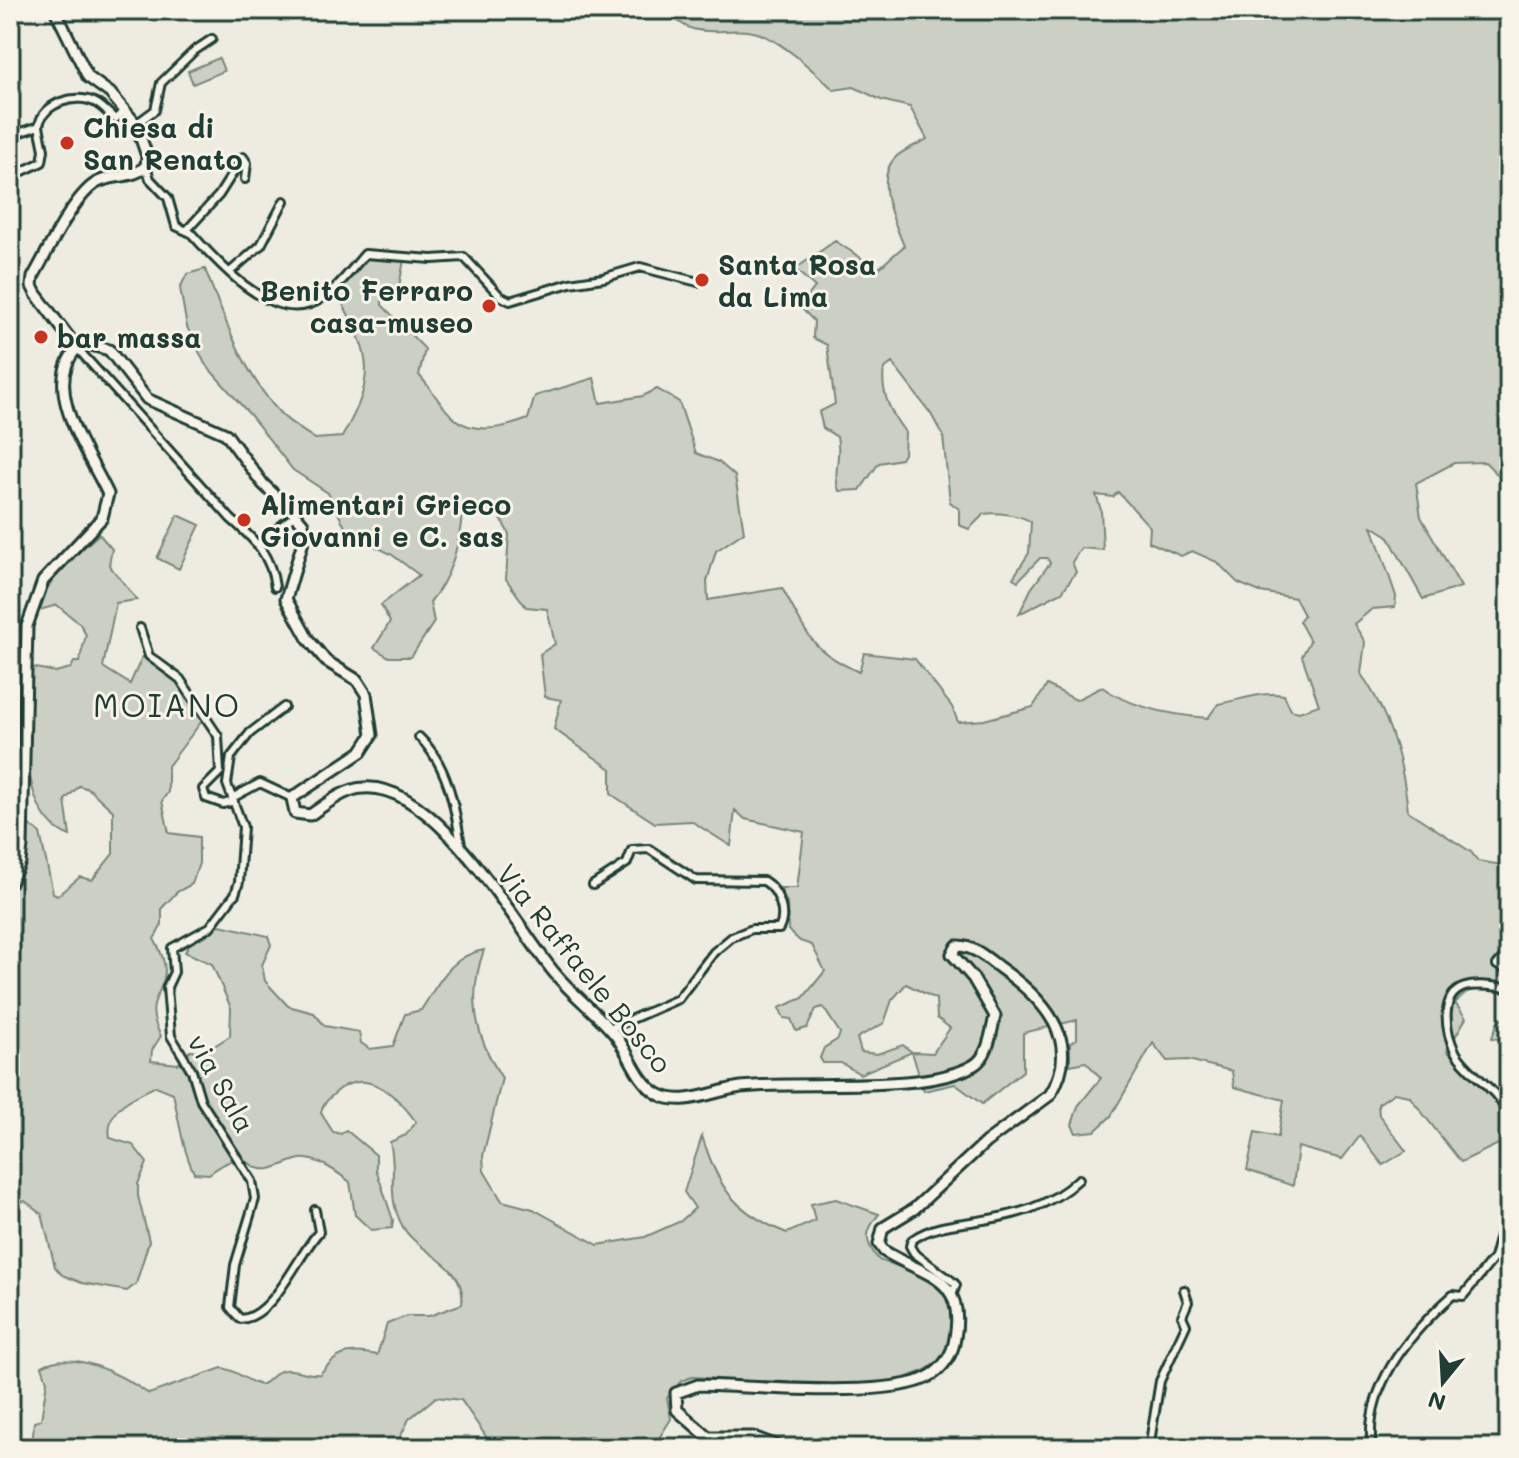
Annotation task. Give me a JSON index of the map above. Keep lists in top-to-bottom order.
{
  "streets": {
    "street": ["Via Raffaele Bosco", "via Sala"]
  },
  "districts": ["MOIANO"],
  "places": [
    "Chiesa di San Renato",
    "Santa Rosa da Lima",
    "Benito Ferraro casa-museo",
    "bar massa",
    "Alimentari Grieco Giovanni e C. sas"
  ],
  "north": "bottom"
}
